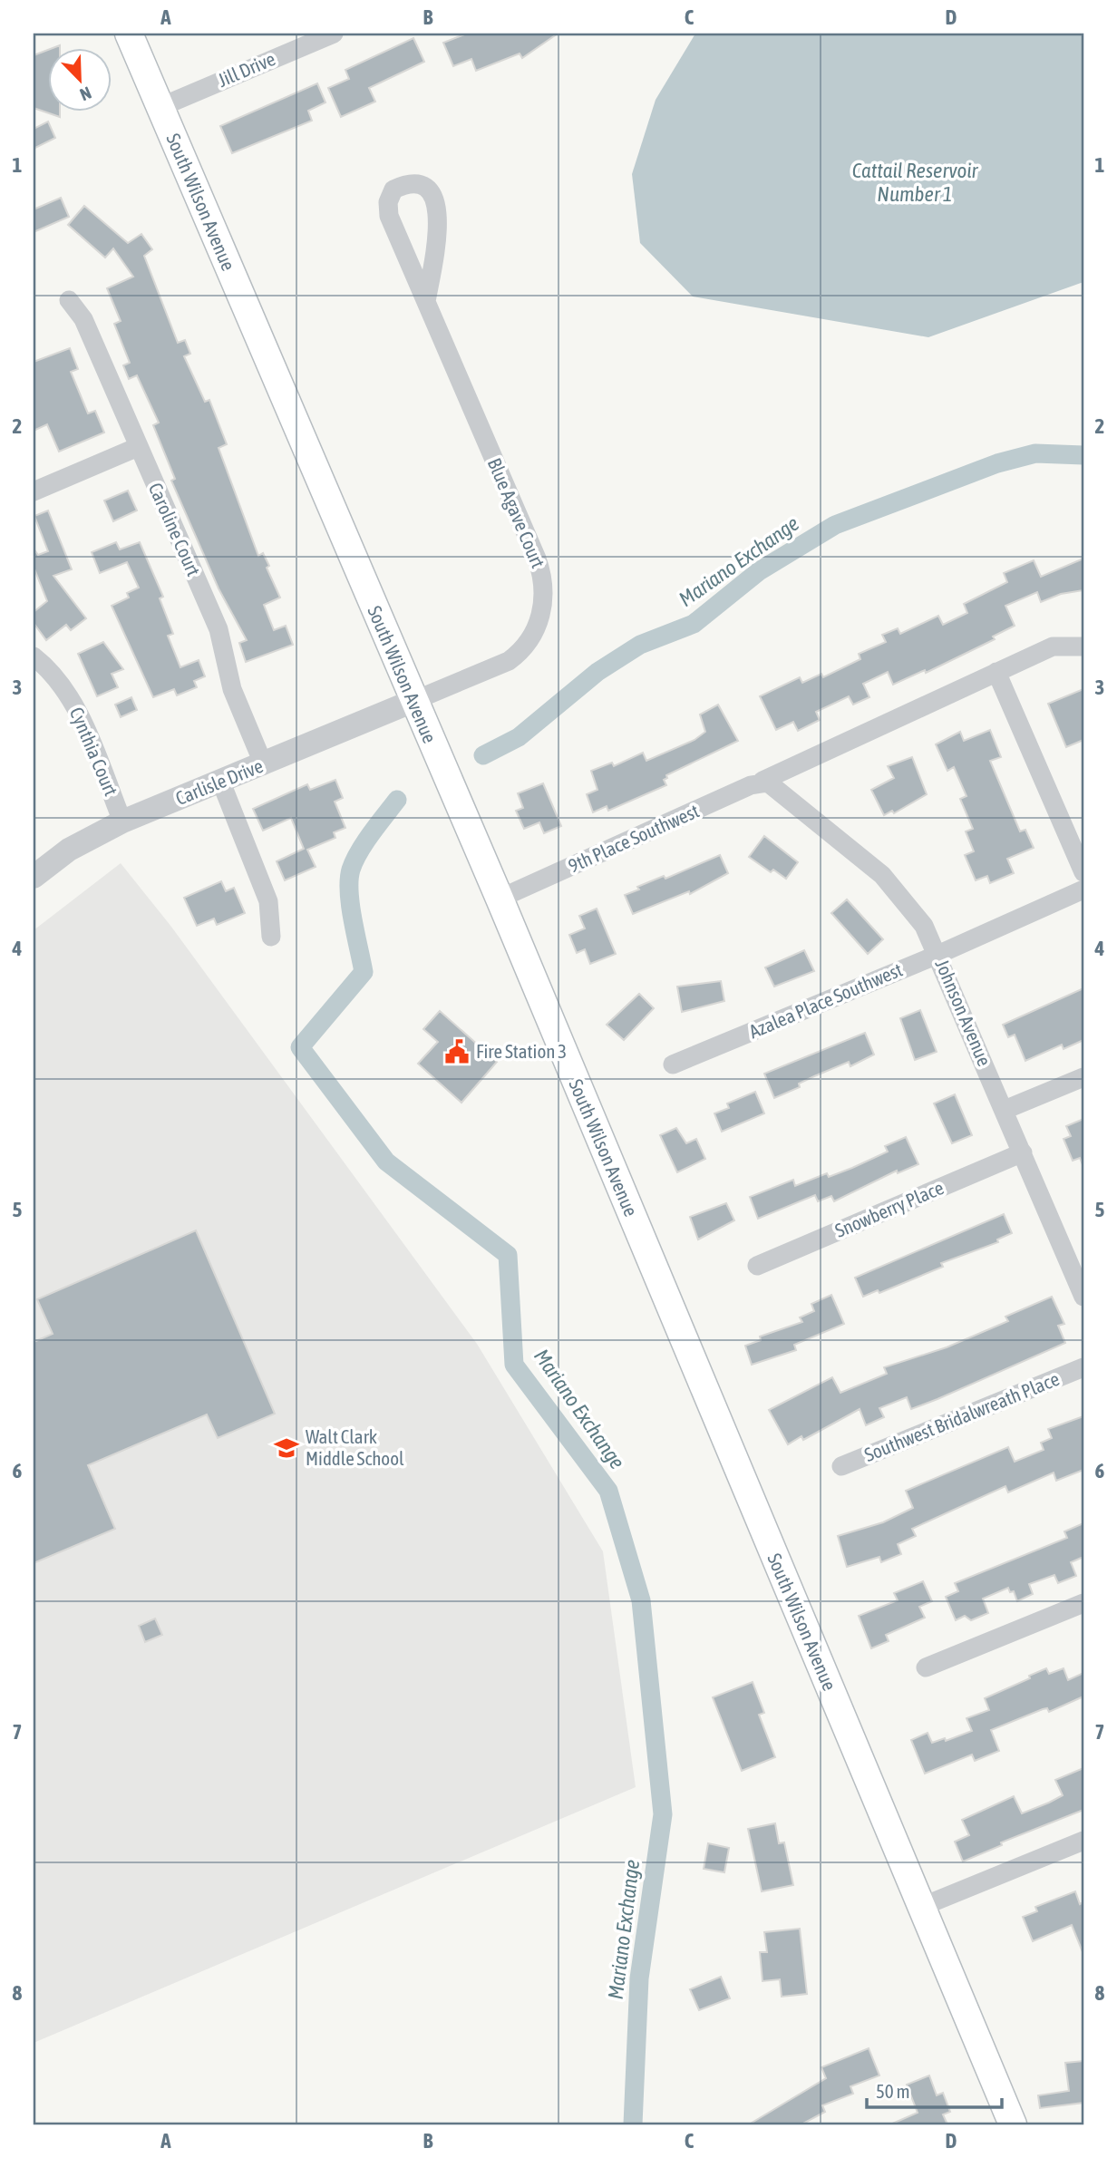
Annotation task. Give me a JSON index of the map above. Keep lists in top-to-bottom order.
{
  "streets": {
    "main road": ["South Wilson Avenue"],
    "street": [
      "Jill Drive",
      "Blue Agave Court",
      "Caroline Court",
      "Cynthia Court",
      "Carlisle Drive",
      "9th Place Southwest",
      "Azalea Place Southwest",
      "Johnson Avenue",
      "Snowberry Place",
      "Southwest Bridalwreath Place"
    ]
  },
  "crossings": [
    ["Jill Drive", "South Wilson Avenue"],
    ["South Wilson Avenue", "Blue Agave Court"],
    ["South Wilson Avenue", "Carlisle Drive"],
    ["South Wilson Avenue", "9th Place Southwest"],
    ["Blue Agave Court", "Carlisle Drive"],
    ["Caroline Court", "Carlisle Drive"],
    ["Cynthia Court", "Carlisle Drive"],
    ["9th Place Southwest", "Johnson Avenue"],
    ["Azalea Place Southwest", "Johnson Avenue"],
    ["Johnson Avenue", "Snowberry Place"]
  ],
  "water": ["Cattail Reservoir Number 1", "Mariano Exchange"],
  "places": {
    "public building": ["Fire Station 3"],
    "school or university": ["Walt Clark Middle School"]
  },
  "scale_bar": "50 m",
  "north": "bottom right",
  "grid": {
    "columns": [
      "A",
      "B",
      "C",
      "D"
    ],
    "rows": [
      "1",
      "2",
      "3",
      "4",
      "5",
      "6",
      "7",
      "8"
    ]
  }
}
